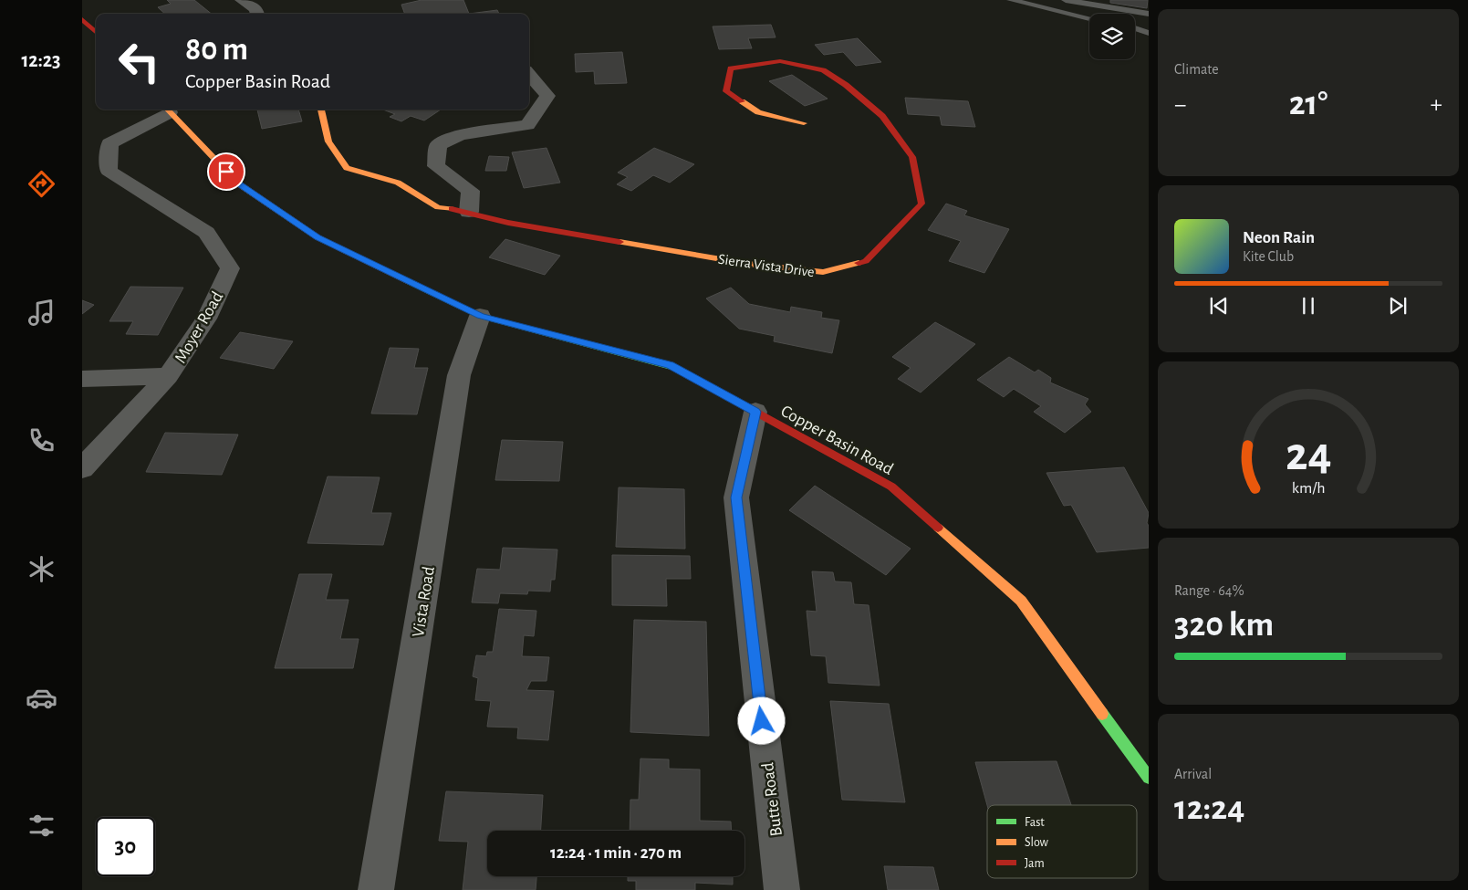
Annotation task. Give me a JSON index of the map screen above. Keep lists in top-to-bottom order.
{
  "streets": {
    "street": [
      "Sierra Vista Drive",
      "Moyer Road",
      "Copper Basin Road",
      "Vista Road",
      "Butte Road"
    ]
  },
  "crossings": [
    ["Copper Basin Road", "Vista Road"],
    ["Copper Basin Road", "Butte Road"]
  ],
  "legend": ["Fast", "Slow", "Jam"],
  "page": {
    "tabs": "12:23",
    "tile": [
      "Climate",
      ["Range · 64%", "320 km"],
      ["Arrival", "12:24"]
    ],
    "turn": ["80 m", "Copper Basin Road"],
    "heat": ["−", "21°", "+"],
    "song": ["Neon Rain", "Kite Club"],
    "limit": "30",
    "trip": "12:24 · 1 min · 270 m",
    "gauge": ["24", "km/h"]
  }
}
